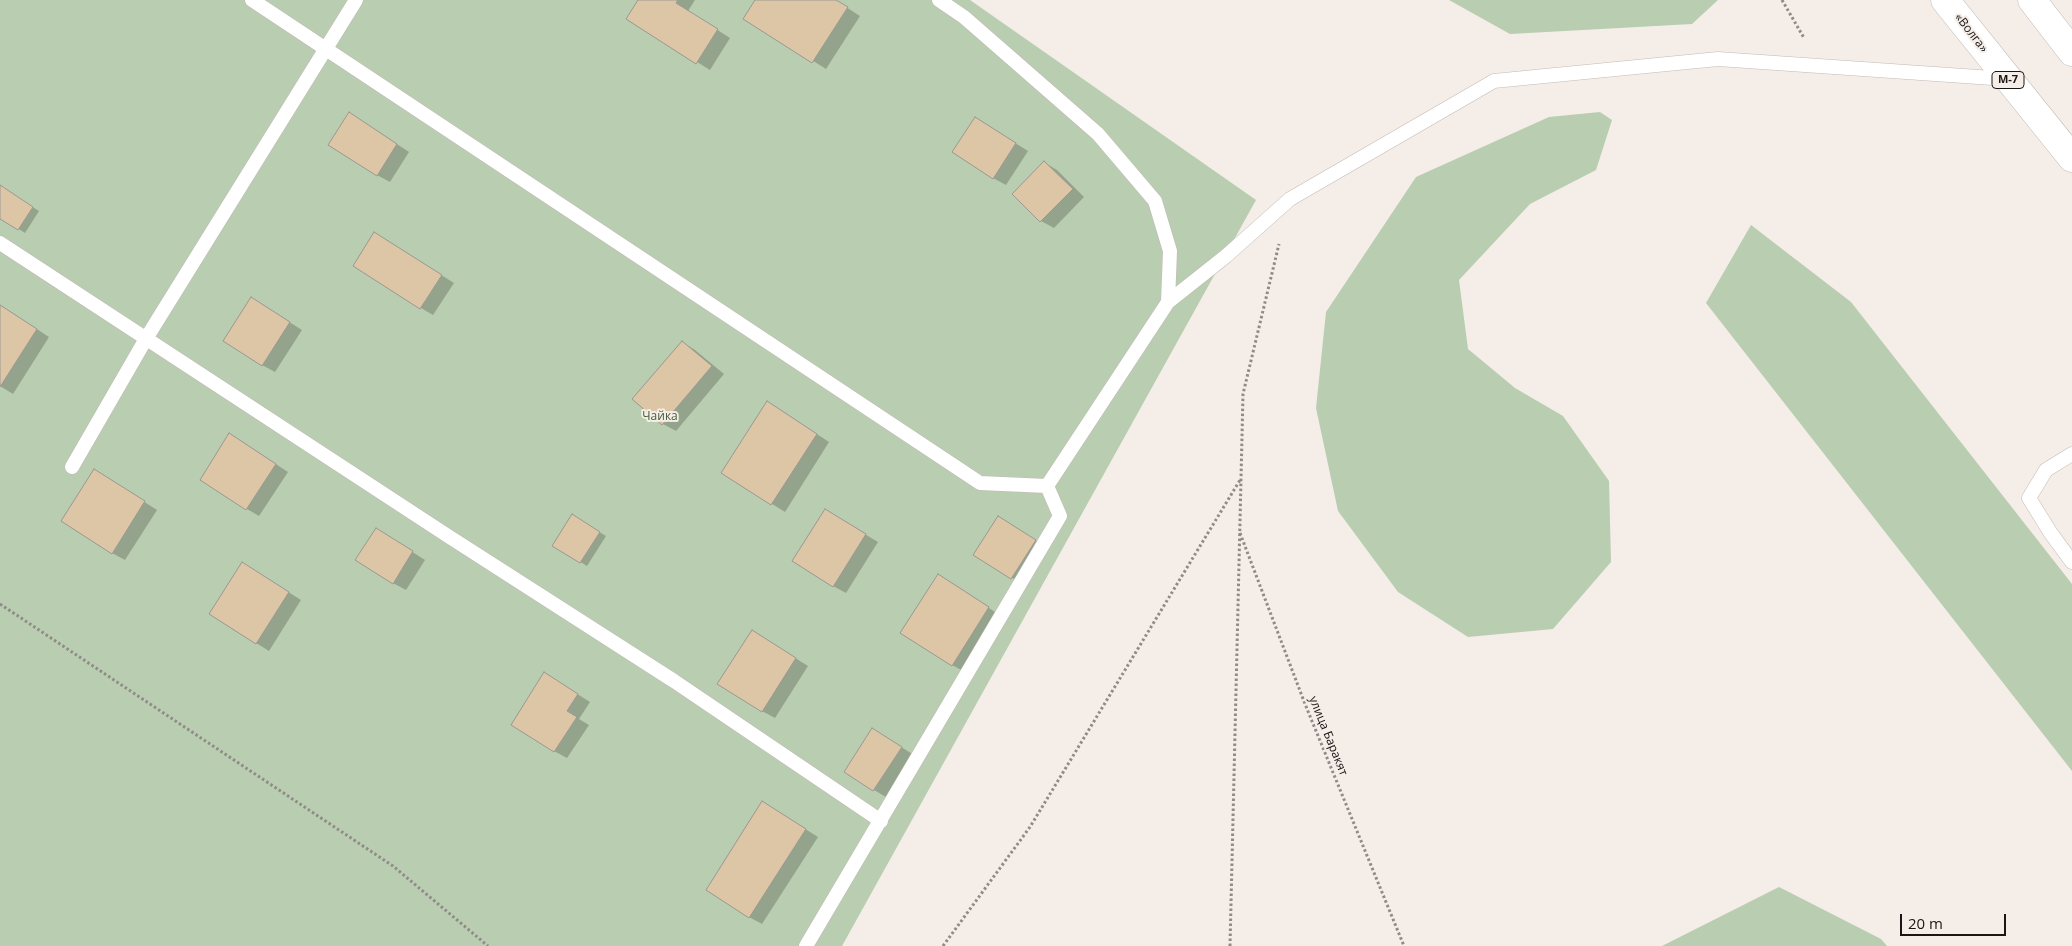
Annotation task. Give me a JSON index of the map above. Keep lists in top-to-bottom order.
{
  "streets": {
    "highway": ["«Волга»", "М-7"],
    "path": ["улица Баракят"]
  },
  "parks": ["Чайка"],
  "scale_bar": "20 m"
}
